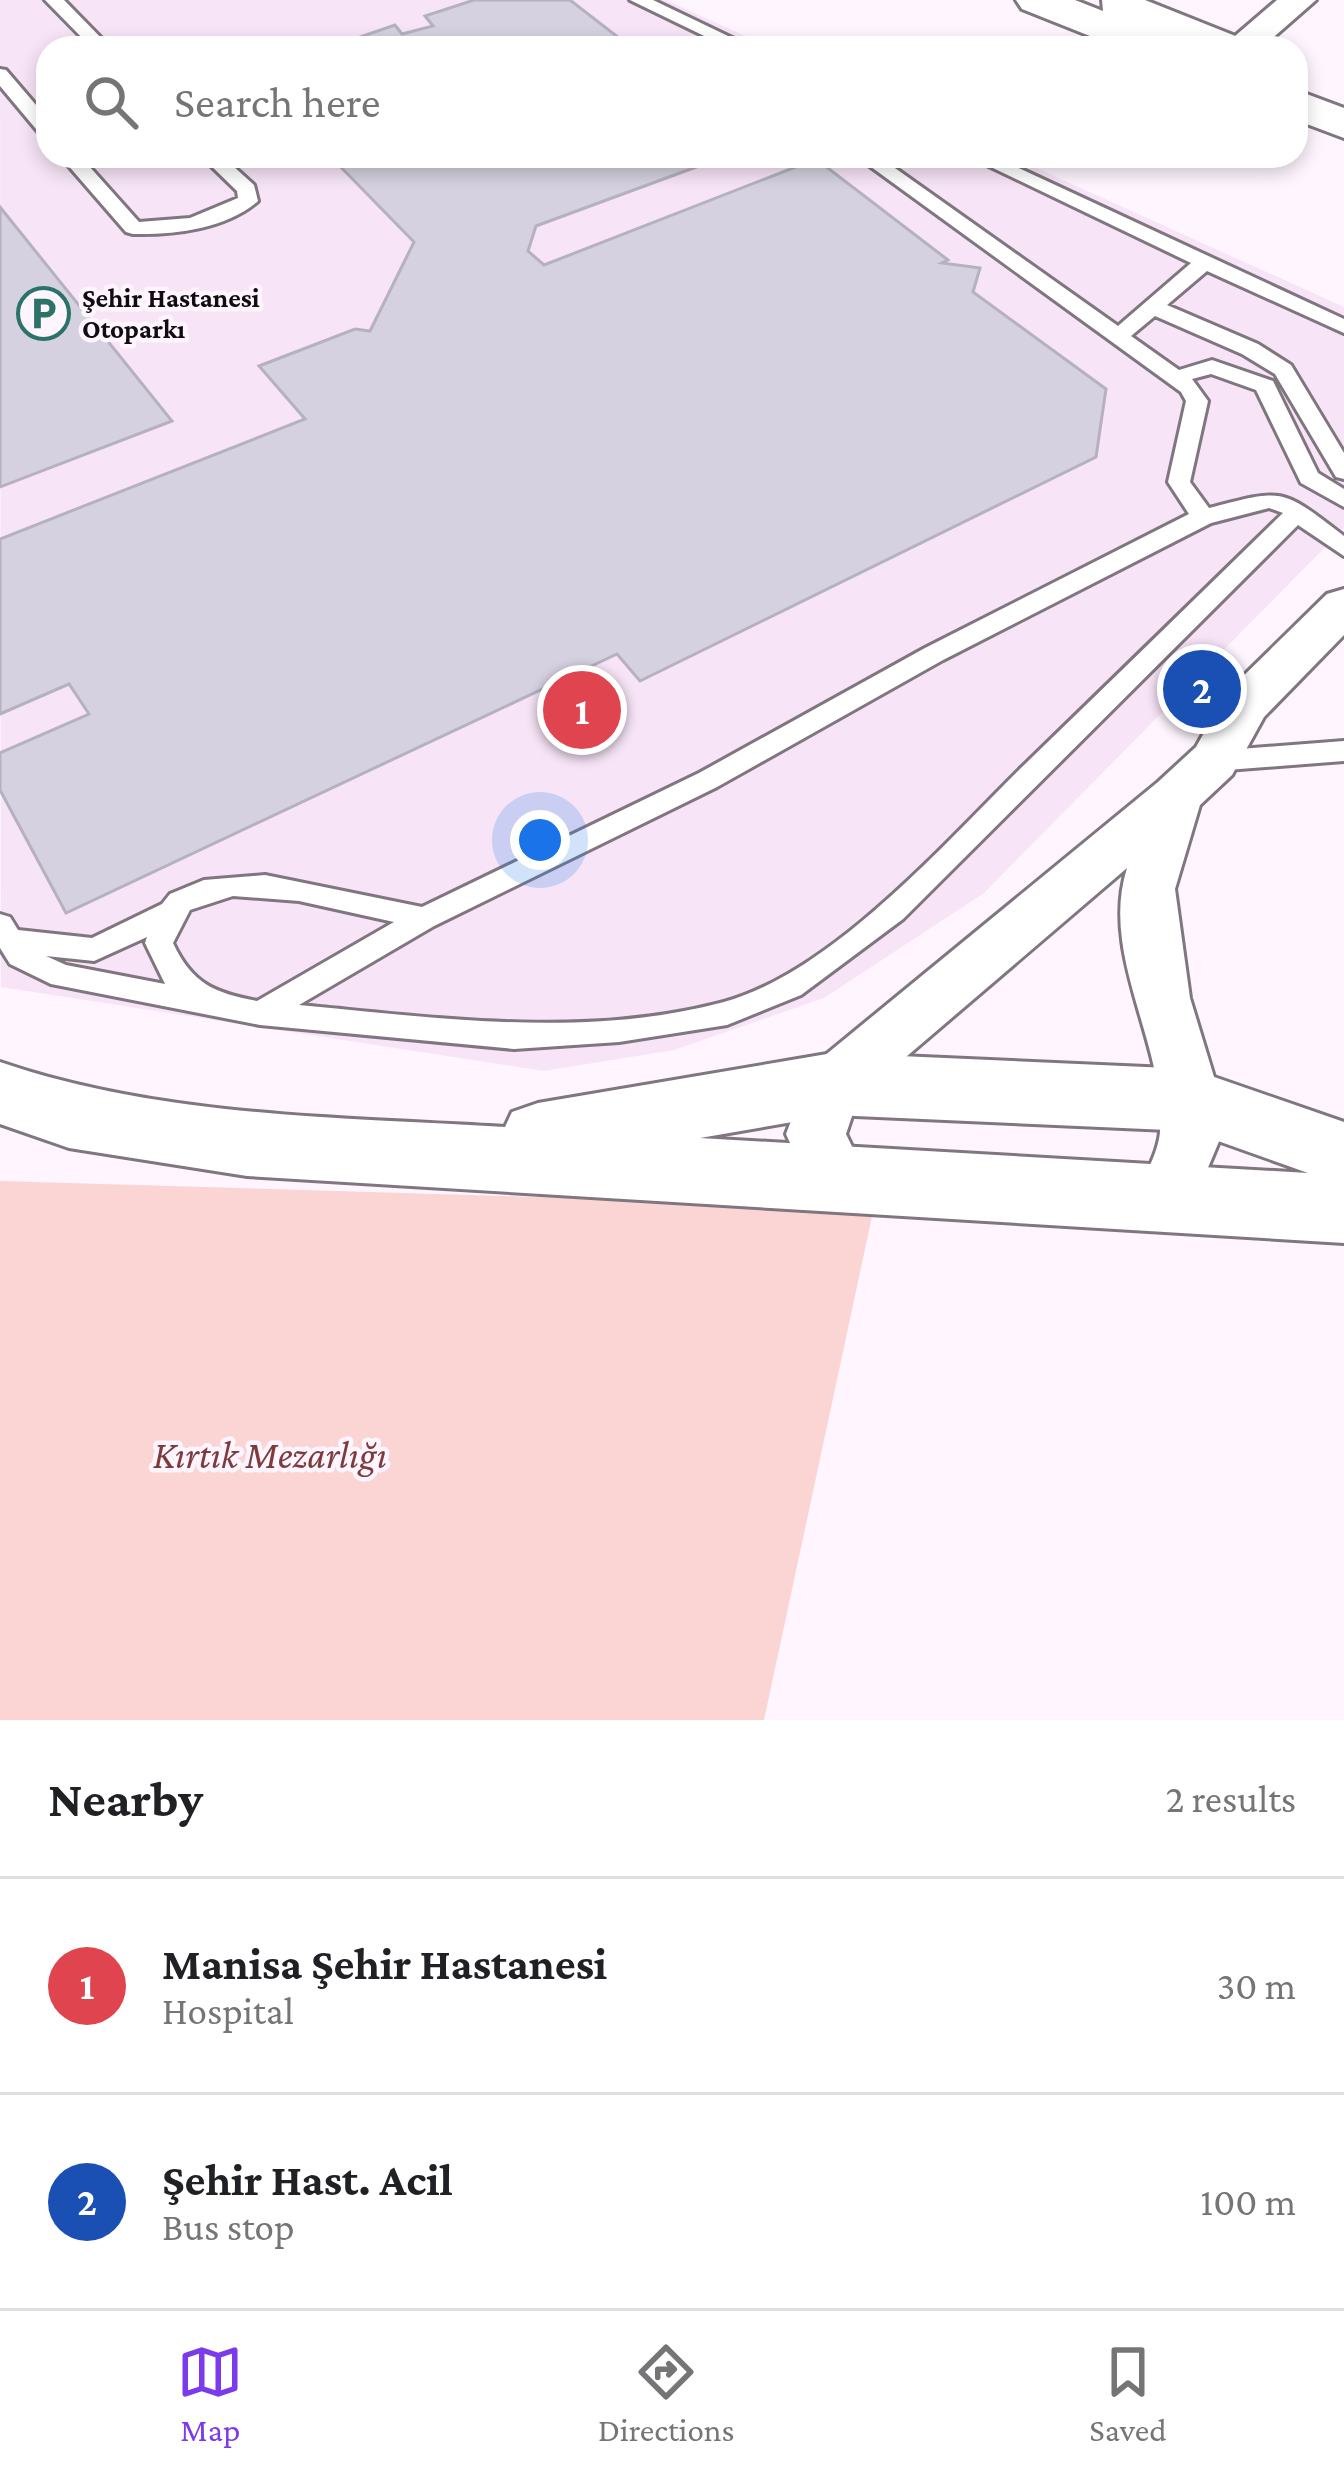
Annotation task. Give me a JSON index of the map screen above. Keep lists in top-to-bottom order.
{
  "parks": ["Kırtık Mezarlığı"],
  "places": {
    "parking": ["Şehir Hastanesi Otoparkı"]
  },
  "page": {
    "search": "Search here",
    "pins": ["2", "1"],
    "heading": ["Nearby", "2 results"],
    "list": [
      {
        "mark": "1",
        "name": "Manisa Şehir Hastanesi",
        "note": "Hospital",
        "value": "30 m"
      },
      {
        "mark": "2",
        "name": "Şehir Hast. Acil",
        "note": "Bus stop",
        "value": "100 m"
      }
    ],
    "nav": ["Map", "Directions", "Saved"]
  }
}
